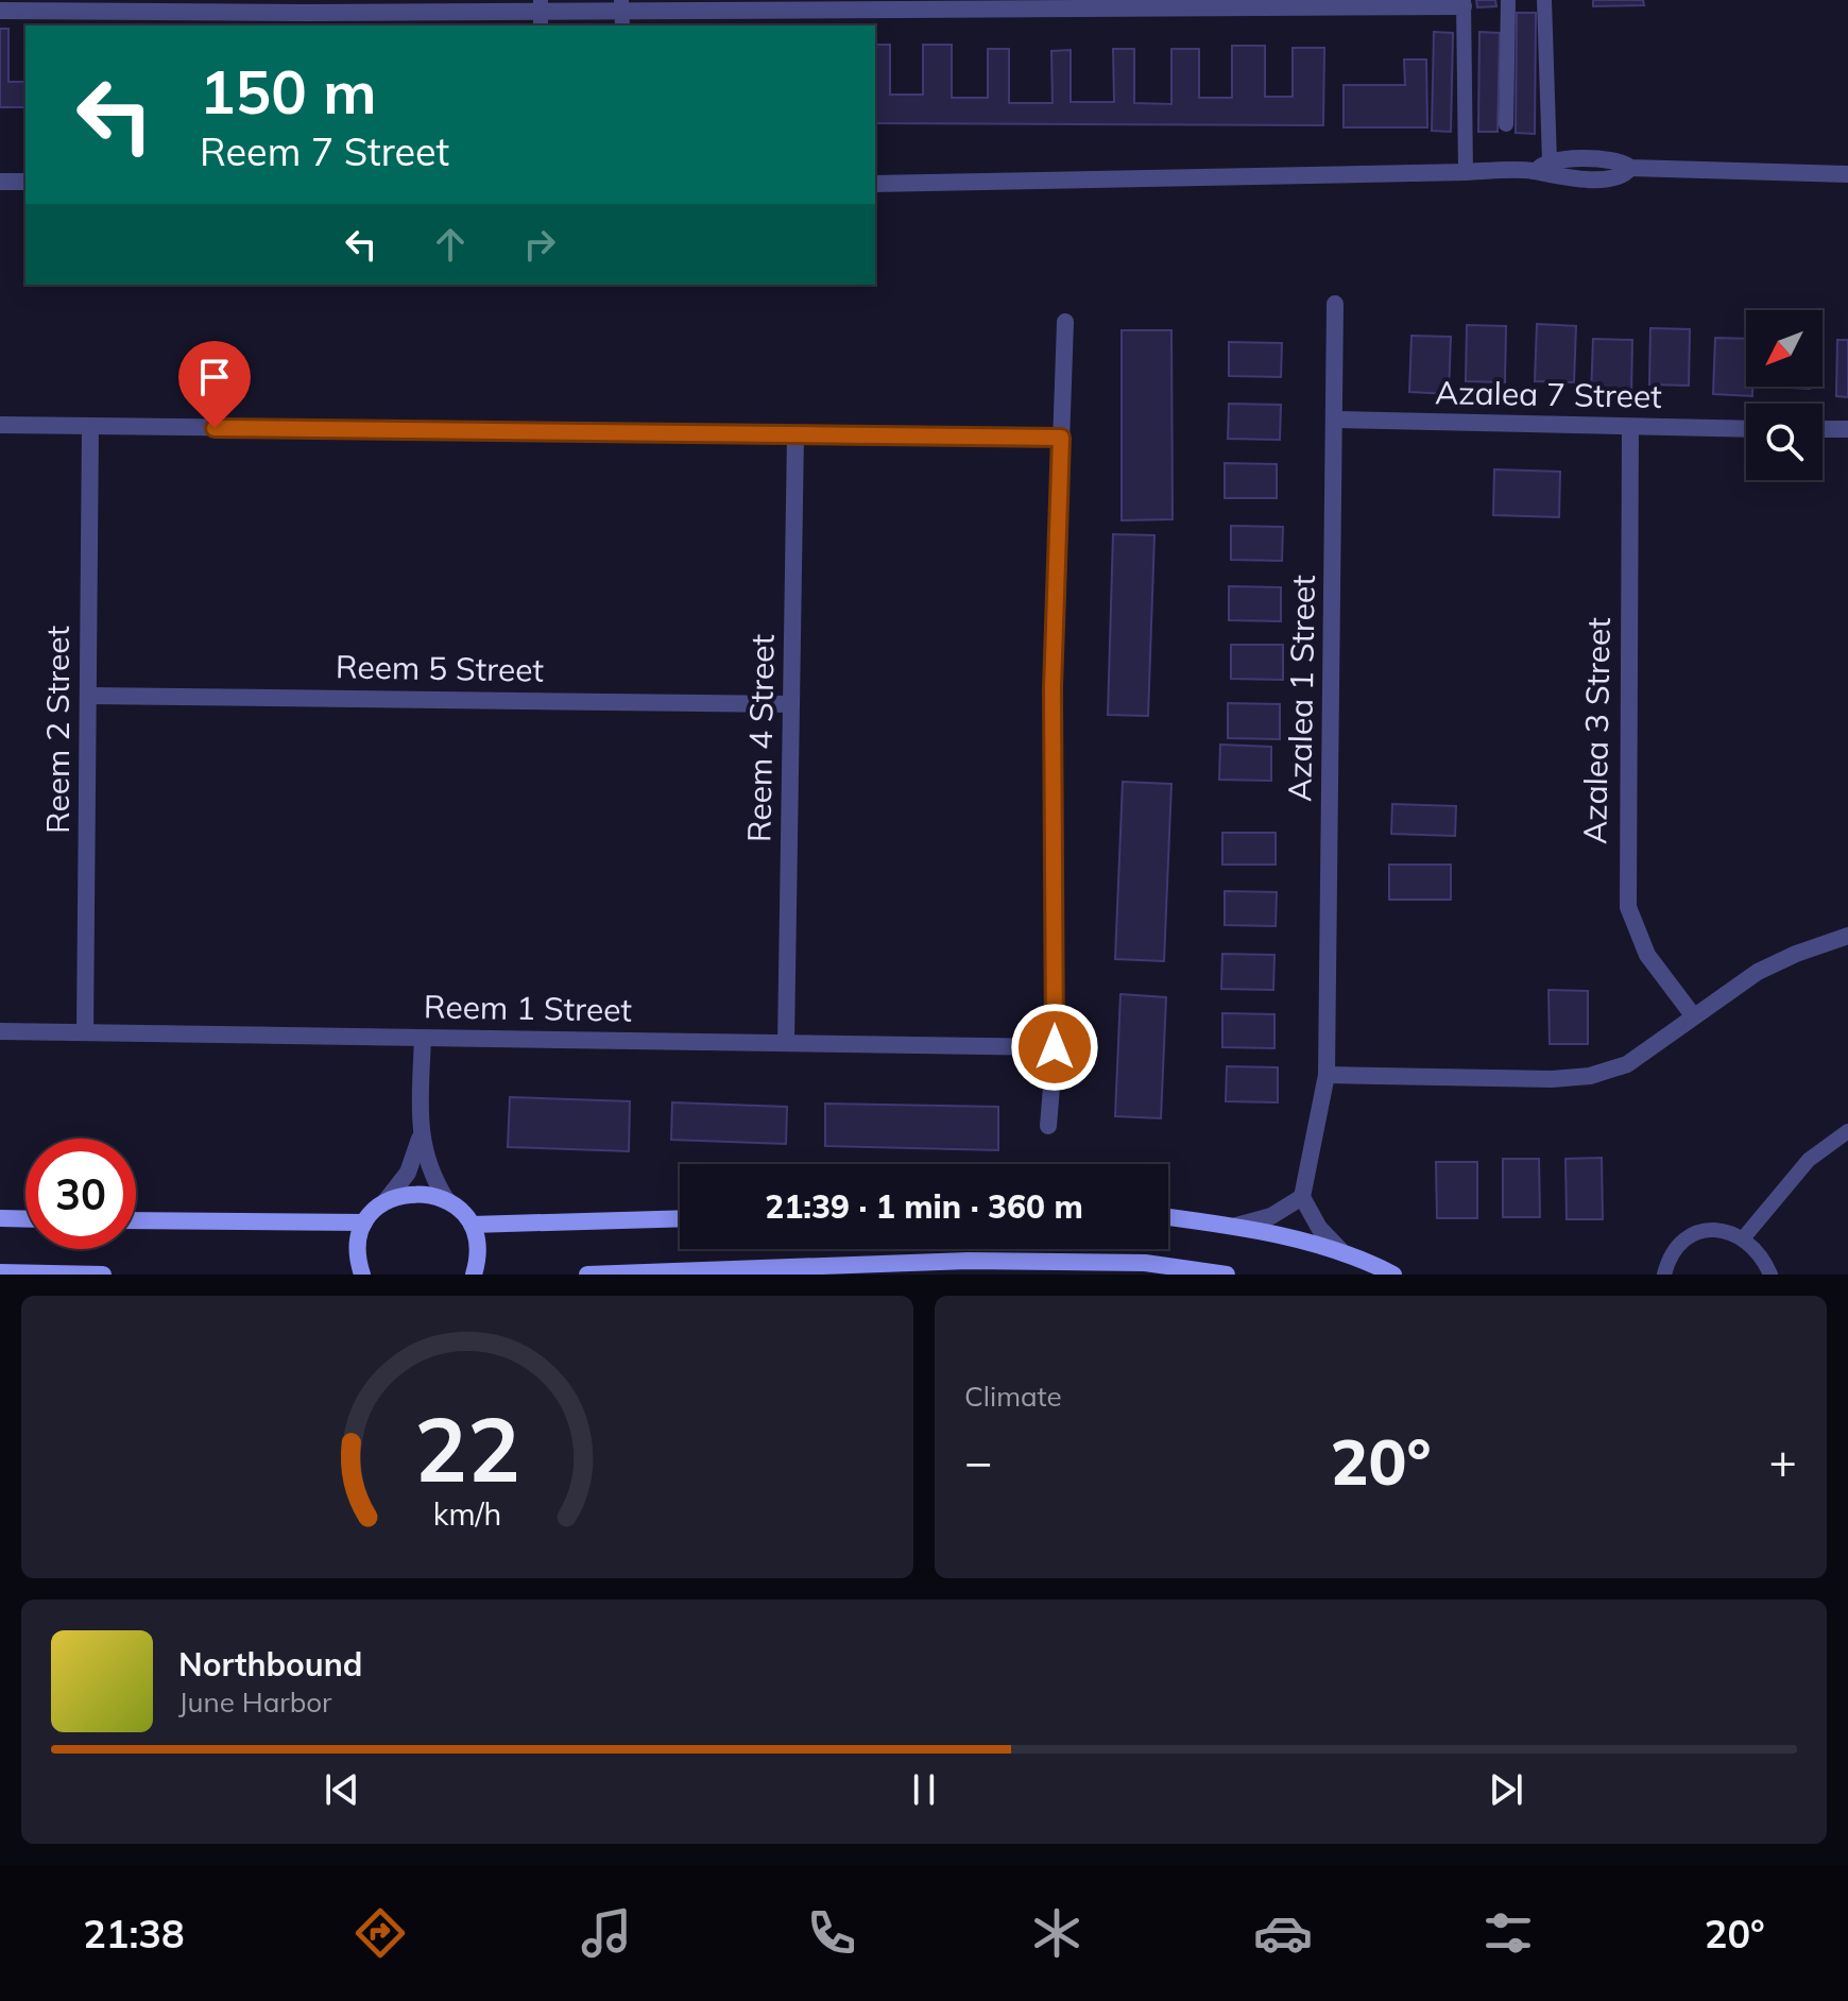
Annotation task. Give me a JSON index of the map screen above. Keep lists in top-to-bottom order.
{
  "streets": {
    "street": [
      "Azalea 7 Street",
      "Reem 5 Street",
      "Azalea 1 Street",
      "Reem 2 Street",
      "Azalea 3 Street",
      "Reem 4 Street",
      "Reem 1 Street"
    ]
  },
  "crossings": [
    ["Azalea 7 Street", "Azalea 1 Street"],
    ["Azalea 7 Street", "Azalea 3 Street"],
    ["Reem 5 Street", "Reem 2 Street"],
    ["Reem 5 Street", "Reem 4 Street"],
    ["Reem 2 Street", "Reem 1 Street"],
    ["Reem 4 Street", "Reem 1 Street"]
  ],
  "north": "bottom left",
  "page": {
    "turn": ["150 m", "Reem 7 Street"],
    "limit": "30",
    "trip": "21:39 · 1 min · 360 m",
    "tile": "Climate",
    "heat": ["−", "20°", "+"],
    "song": ["Northbound", "June Harbor"],
    "tabs": ["21:38", "20°"],
    "gauge": ["22", "km/h"]
  }
}
